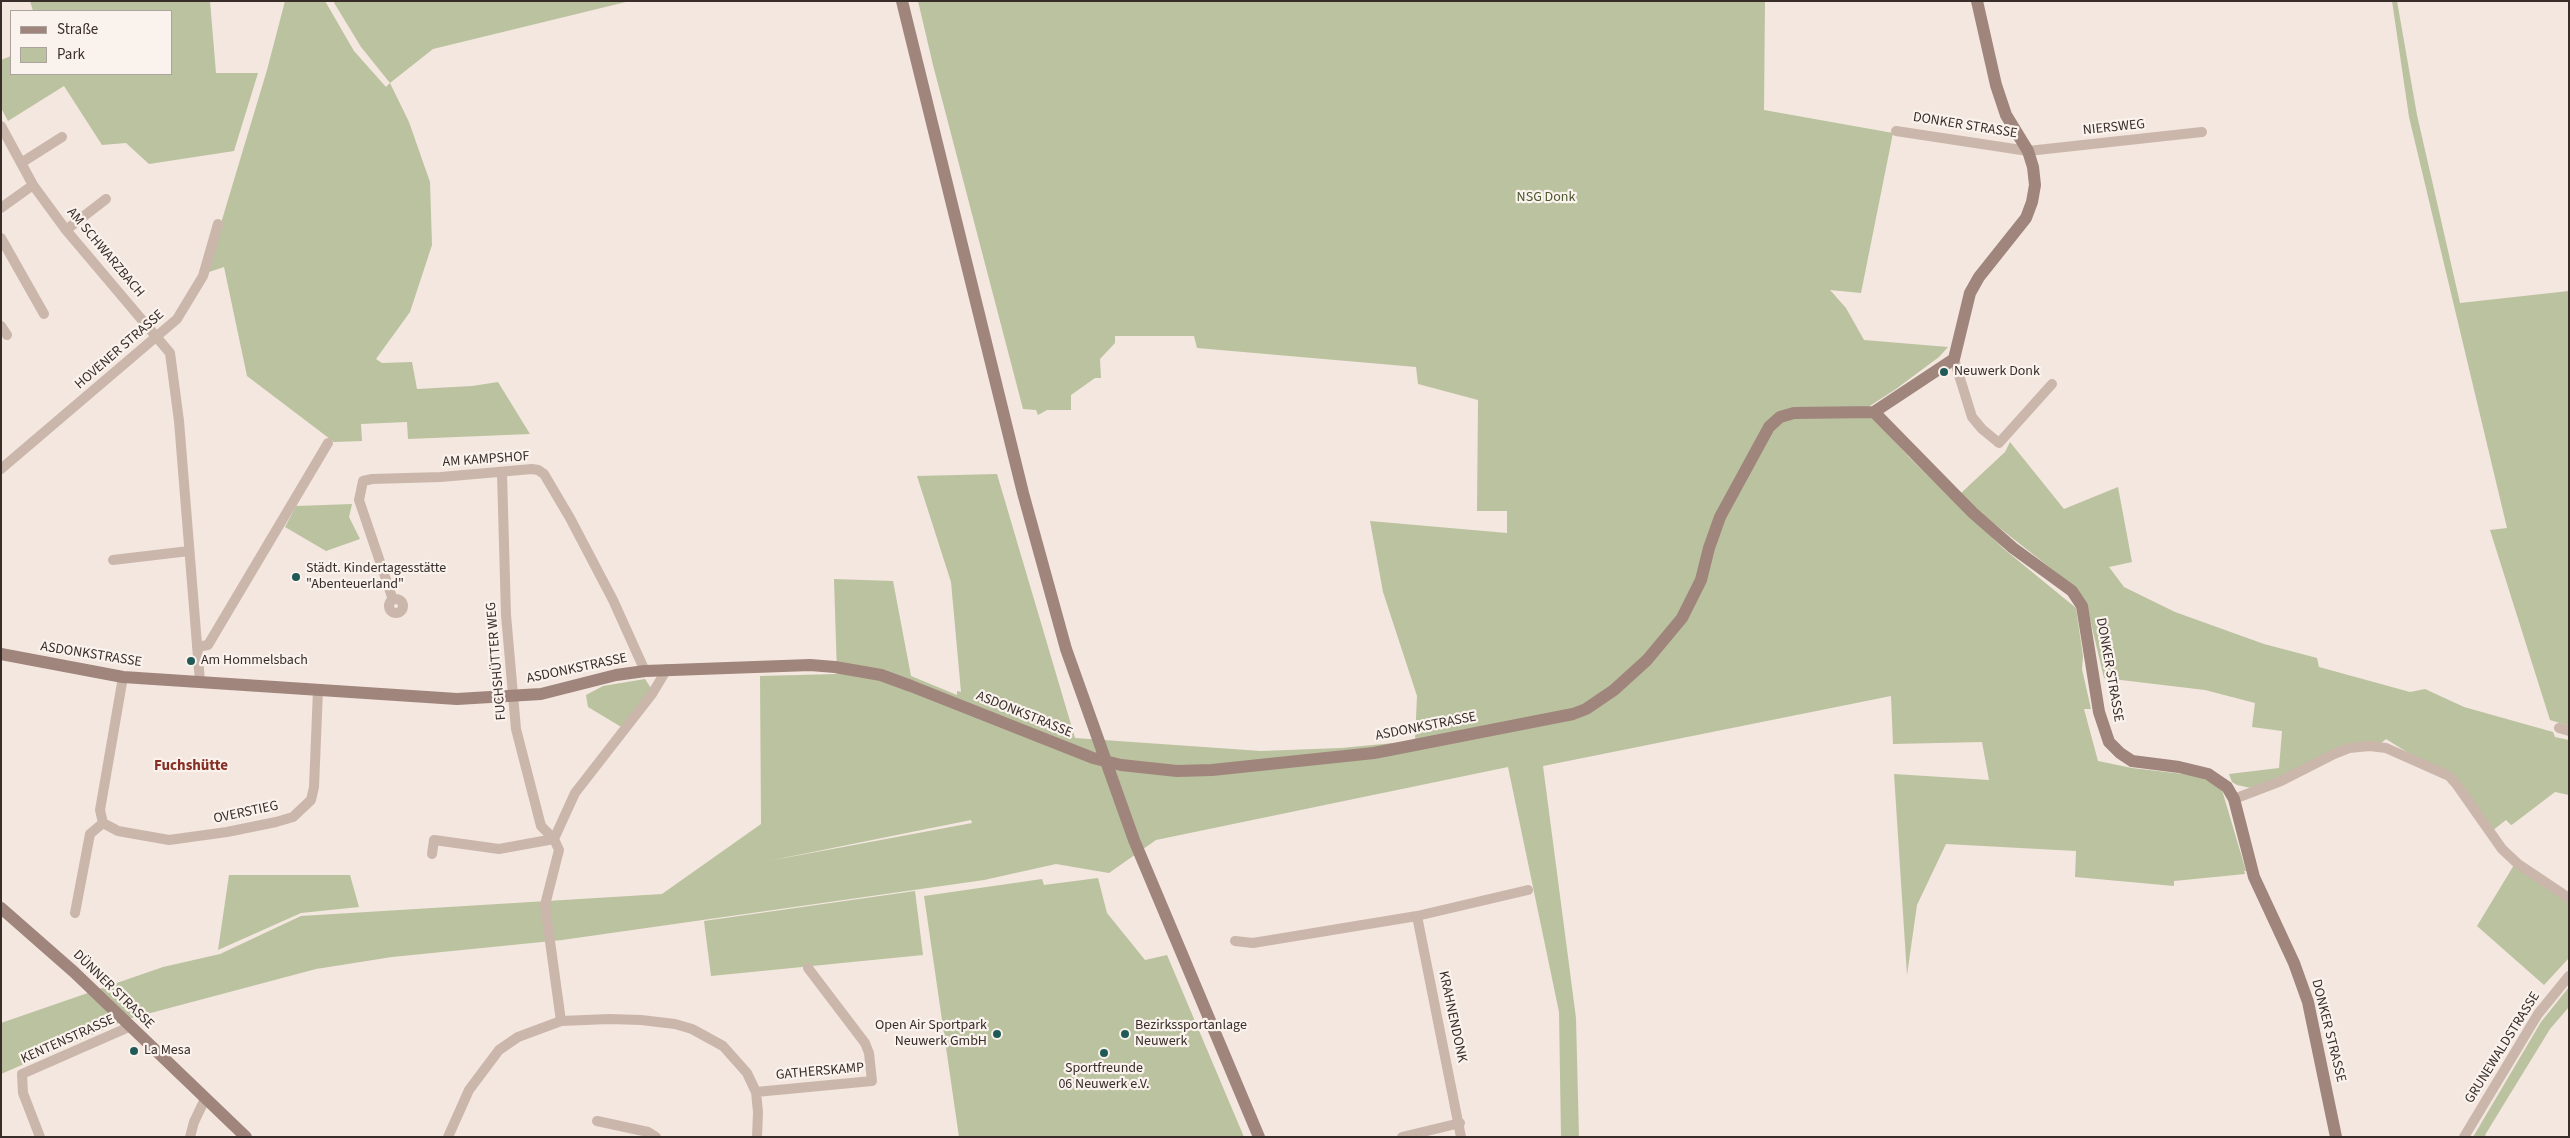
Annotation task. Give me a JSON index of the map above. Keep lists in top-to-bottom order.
{
  "streets": {
    "street": [
      "DONKER STRASSE",
      "NIERSWEG",
      "AM SCHWARZBACH",
      "HOVENER STRASSE",
      "AM KAMPSHOF",
      "ASDONKSTRASSE",
      "FUCHSHÜTTER WEG",
      "OVERSTIEG",
      "DÜNNER STRASSE",
      "KRAHNENDONK",
      "KENTENSTRASSE",
      "GRUNEWALDSTRASSE",
      "GATHERSKAMP"
    ]
  },
  "crossings": [
    ["DONKER STRASSE", "NIERSWEG"],
    ["DONKER STRASSE", "ASDONKSTRASSE"],
    ["AM SCHWARZBACH", "HOVENER STRASSE"],
    ["AM KAMPSHOF", "ASDONKSTRASSE"],
    ["AM KAMPSHOF", "FUCHSHÜTTER WEG"],
    ["ASDONKSTRASSE", "FUCHSHÜTTER WEG"],
    ["ASDONKSTRASSE", "OVERSTIEG"],
    ["DÜNNER STRASSE", "KENTENSTRASSE"]
  ],
  "districts": ["Fuchshütte"],
  "parks": ["NSG Donk"],
  "places": [
    "Neuwerk Donk",
    "Städt. Kindertagesstätte \"Abenteuerland\"",
    "Am Hommelsbach",
    "Open Air Sportpark Neuwerk GmbH",
    "Bezirkssportanlage Neuwerk",
    "La Mesa",
    "Sportfreunde 06 Neuwerk e.V."
  ],
  "legend": ["Straße", "Park"]
}
